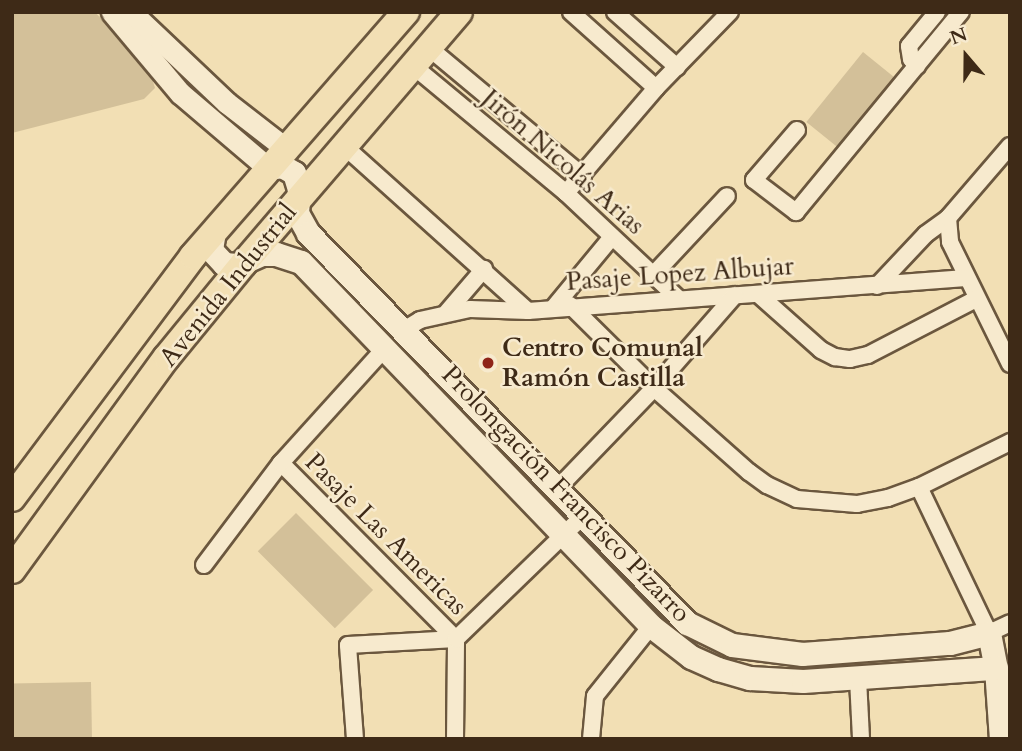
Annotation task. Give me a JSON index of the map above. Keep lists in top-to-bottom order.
{
  "streets": {
    "main road": ["Avenida Industrial", "Prolongación Francisco Pizarro"],
    "street": ["Jirón Nicolás Arias", "Pasaje Lopez Albujar", "Pasaje Las Americas"]
  },
  "crossings": [
    ["Jirón Nicolás Arias", "Pasaje Lopez Albujar"],
    ["Jirón Nicolás Arias", "Avenida Industrial"],
    ["Pasaje Lopez Albujar", "Prolongación Francisco Pizarro"],
    ["Avenida Industrial", "Prolongación Francisco Pizarro"]
  ],
  "places": ["Centro Comunal Ramón Castilla"],
  "north": "top"
}
